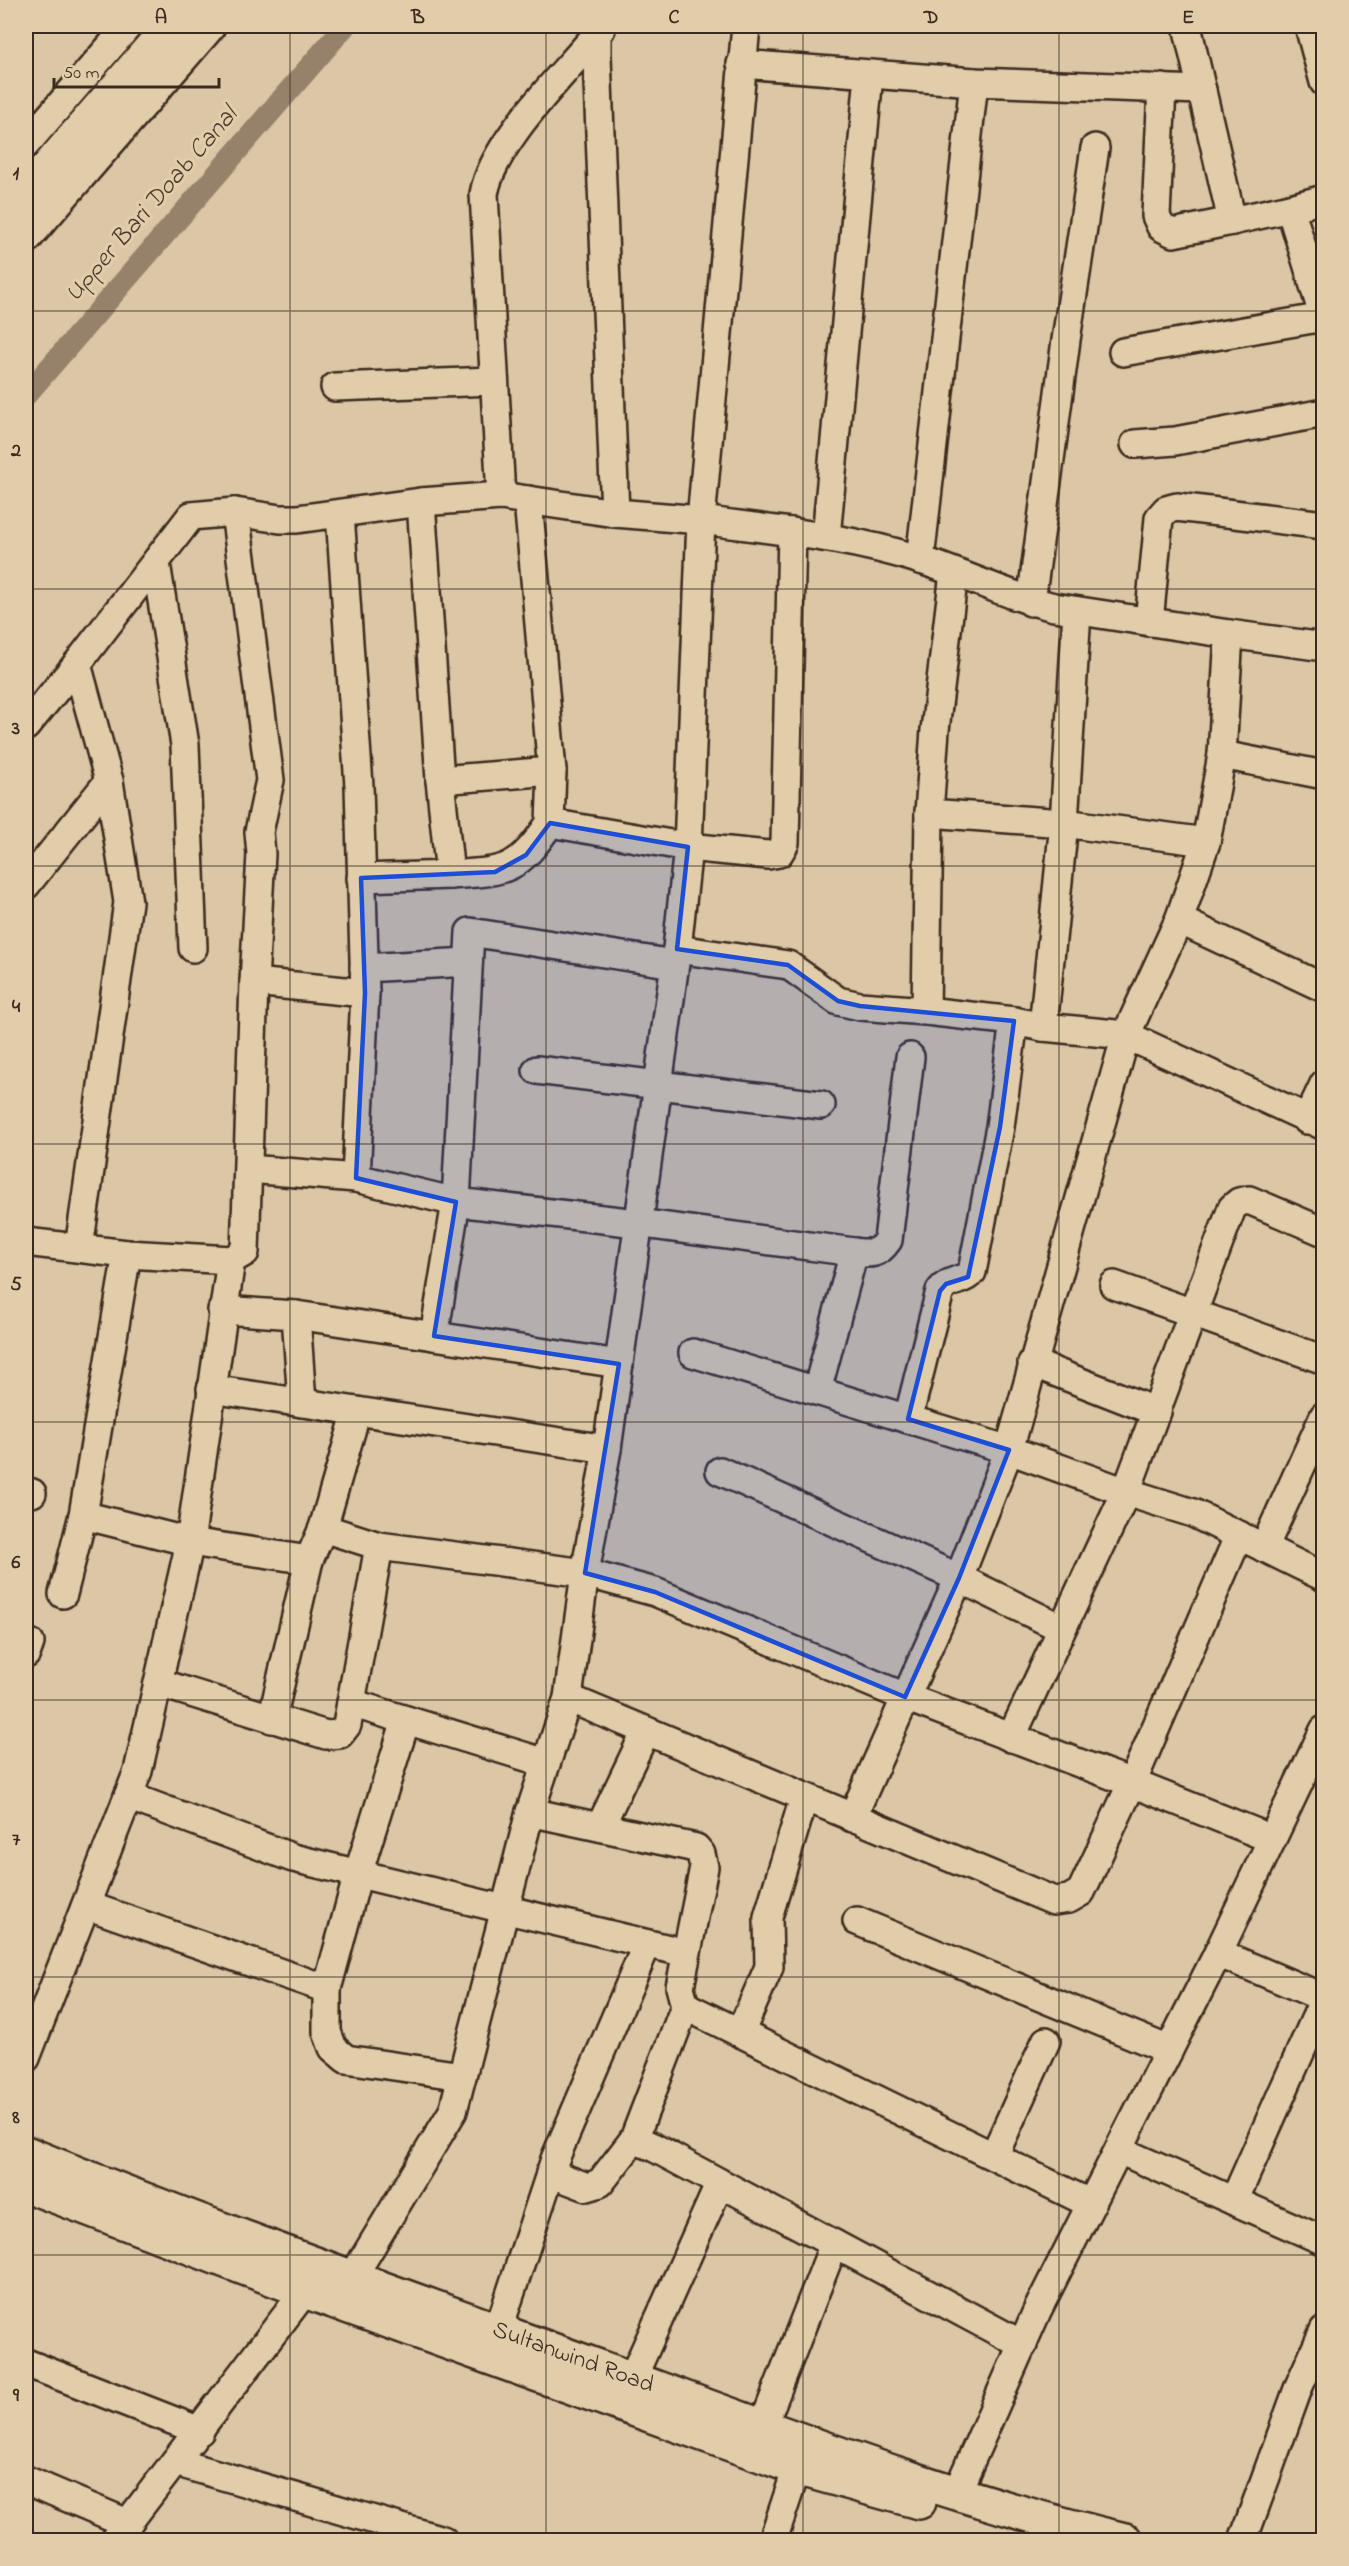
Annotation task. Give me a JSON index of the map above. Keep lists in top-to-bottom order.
{
  "streets": {
    "main road": ["Sultanwind Road"]
  },
  "water": ["Upper Bari Doab Canal"],
  "scale_bar": "50 m",
  "grid": {
    "columns": [
      "A",
      "B",
      "C",
      "D",
      "E"
    ],
    "rows": [
      "1",
      "2",
      "3",
      "4",
      "5",
      "6",
      "7",
      "8",
      "9"
    ]
  }
}
